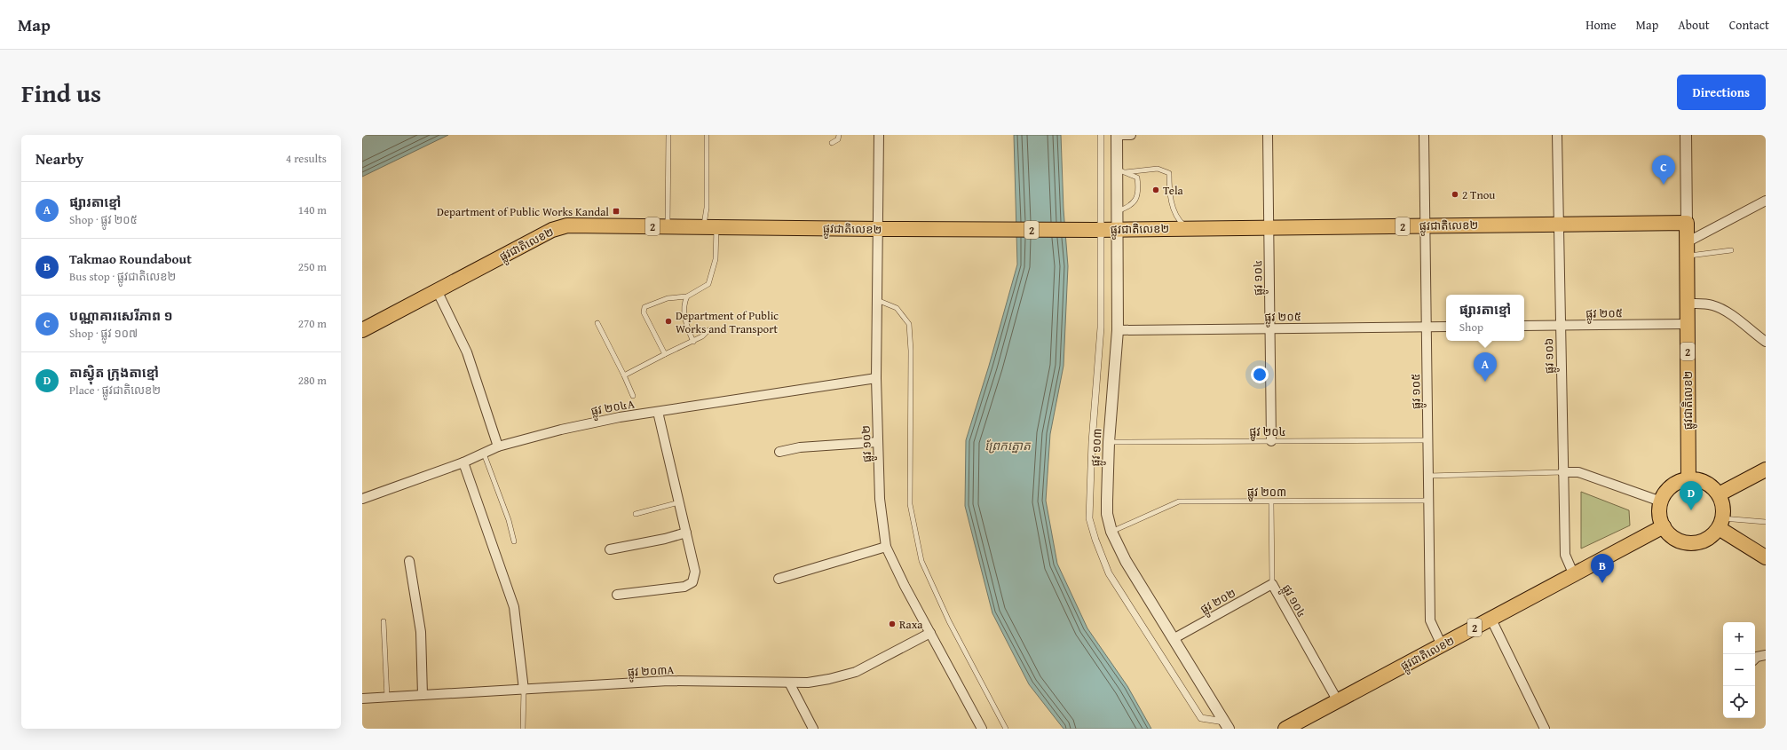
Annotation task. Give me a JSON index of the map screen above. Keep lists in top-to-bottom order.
{
  "streets": {
    "main road": ["ផ្លូវជាតិលេខ២", "2"],
    "street": [
      "ផ្លូវ ១០៤",
      "ផ្លូវ ២០៥",
      "ផ្លូវ ១០៦",
      "ផ្លូវ ១០៥",
      "ផ្លូវ ២០៤A",
      "ផ្លូវ ១០២",
      "ផ្លូវ ១០៣",
      "ផ្លូវ ២០២",
      "ផ្លូវ ២០៣A"
    ],
    "lane": ["ផ្លូវ ២០៤", "ផ្លូវ ២០៣"]
  },
  "crossings": [
    ["ផ្លូវជាតិលេខ២", "ផ្លូវ ១០៤"],
    ["ផ្លូវជាតិលេខ២", "ផ្លូវ ២០៥"],
    ["ផ្លូវជាតិលេខ២", "ផ្លូវ ១០៦"],
    ["ផ្លូវជាតិលេខ២", "ផ្លូវ ១០៥"],
    ["ផ្លូវជាតិលេខ២", "ផ្លូវ ១០២"],
    ["ផ្លូវជាតិលេខ២", "ផ្លូវ ១០៣"],
    ["ផ្លូវ ១០៤", "ផ្លូវ ២០៥"],
    ["ផ្លូវ ១០៤", "ផ្លូវ ២០៤"],
    ["ផ្លូវ ១០៤", "ផ្លូវ ២០៣"],
    ["ផ្លូវ ១០៤", "ផ្លូវ ២០២"],
    ["ផ្លូវ ២០៥", "ផ្លូវ ១០៦"],
    ["ផ្លូវ ២០៥", "ផ្លូវ ១០៥"],
    ["ផ្លូវ ២០៥", "ផ្លូវ ១០៣"],
    ["ផ្លូវ ១០៥", "ផ្លូវ ២០៤"],
    ["ផ្លូវ ១០៥", "ផ្លូវ ២០៣"],
    ["ផ្លូវ ២០៤A", "ផ្លូវ ១០២"],
    ["ផ្លូវ ២០៤", "ផ្លូវ ១០៣"],
    ["ផ្លូវ ១០២", "ផ្លូវ ២០៣A"],
    ["ផ្លូវ ១០៣", "ផ្លូវ ២០៣"],
    ["ផ្លូវ ១០៣", "ផ្លូវ ២០២"]
  ],
  "water": ["ព្រែកត្នោត"],
  "places": {
    "other": [
      "Tela",
      "2 Tnou",
      "Department of Public Works and Transport",
      "Raxa"
    ],
    "transit": ["Department of Public Works Kandal"]
  },
  "page": {
    "header": "Map",
    "nav": [
      "Home",
      "Map",
      "About",
      "Contact"
    ],
    "title": "Find us",
    "buttons": "Directions",
    "heading": ["Nearby", "4 results"],
    "pins": [
      "C",
      "A",
      "D",
      "B"
    ],
    "list": [
      {
        "mark": "A",
        "name": "ផ្សារតាខ្មៅ",
        "note": "Shop · ផ្លូវ ២០៥",
        "value": "140 m"
      },
      {
        "mark": "B",
        "name": "Takmao Roundabout",
        "note": "Bus stop · ផ្លូវជាតិលេខ២",
        "value": "250 m"
      },
      {
        "mark": "C",
        "name": "បណ្ណាគារសេរីភាព ១",
        "note": "Shop · ផ្លូវ ១០៧",
        "value": "270 m"
      },
      {
        "mark": "D",
        "name": "តាស្វុិត ក្រុងតាខ្មៅ",
        "note": "Place · ផ្លូវជាតិលេខ២",
        "value": "280 m"
      }
    ],
    "popup": ["ផ្សារតាខ្មៅ", "Shop"],
    "map_buttons": ["+", "−"]
  }
}
